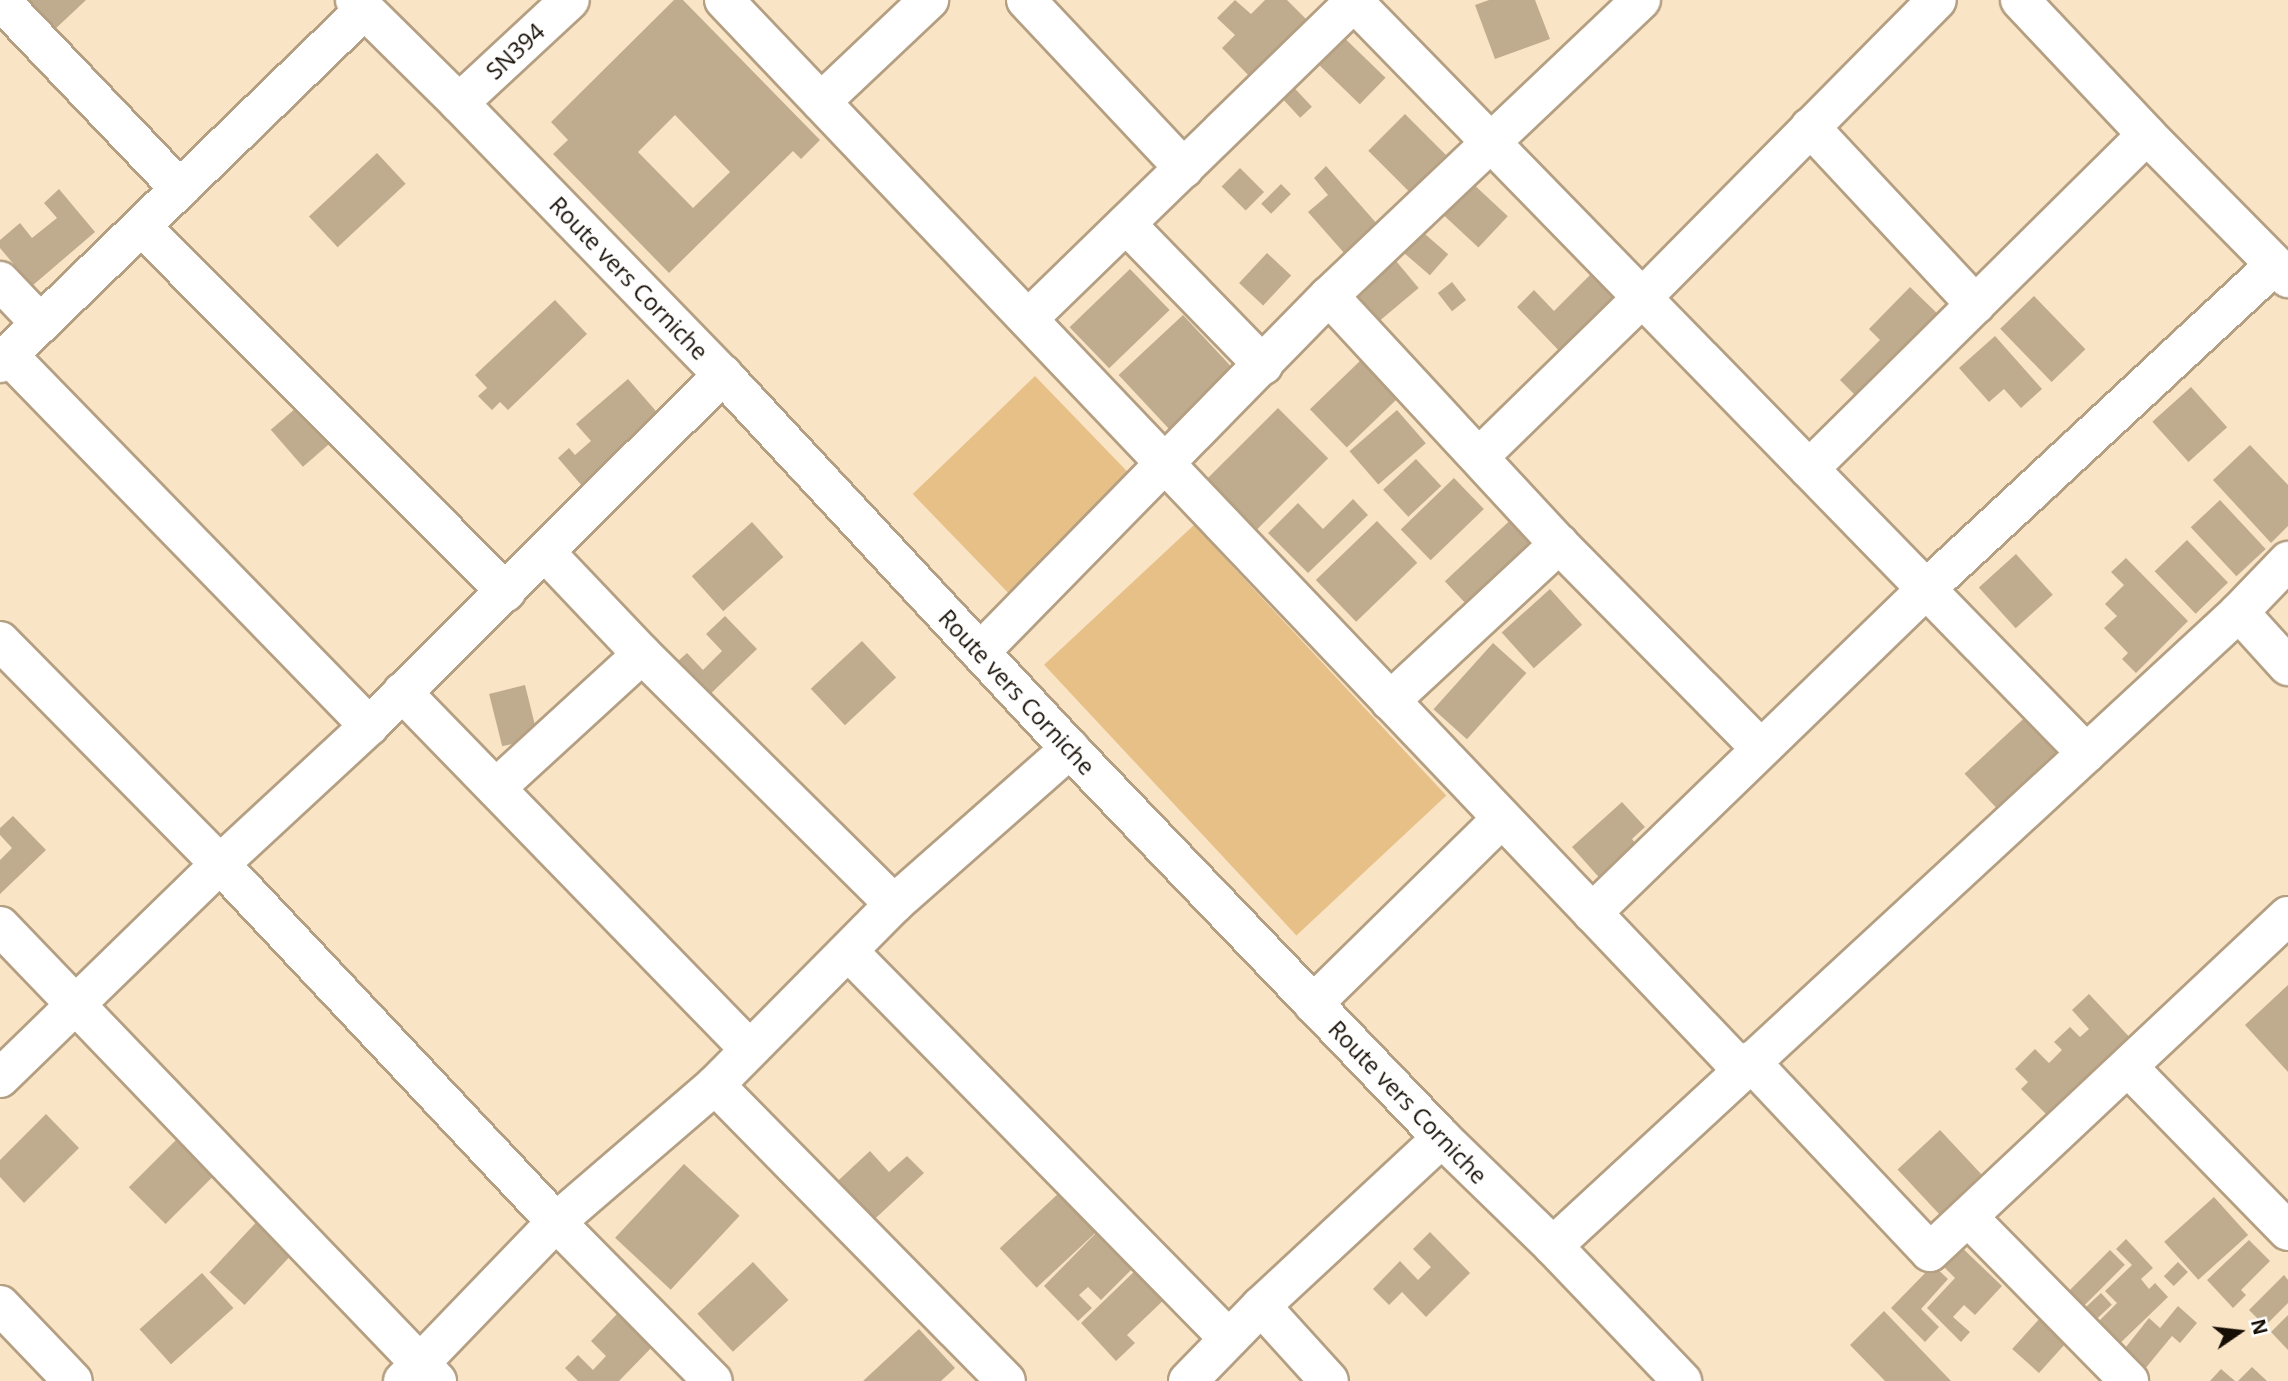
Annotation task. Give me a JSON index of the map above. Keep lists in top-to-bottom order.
{
  "streets": {
    "street": ["SN394", "Route vers Corniche"]
  },
  "crossings": [
    ["SN394", "Route vers Corniche"]
  ],
  "north": "right"
}
